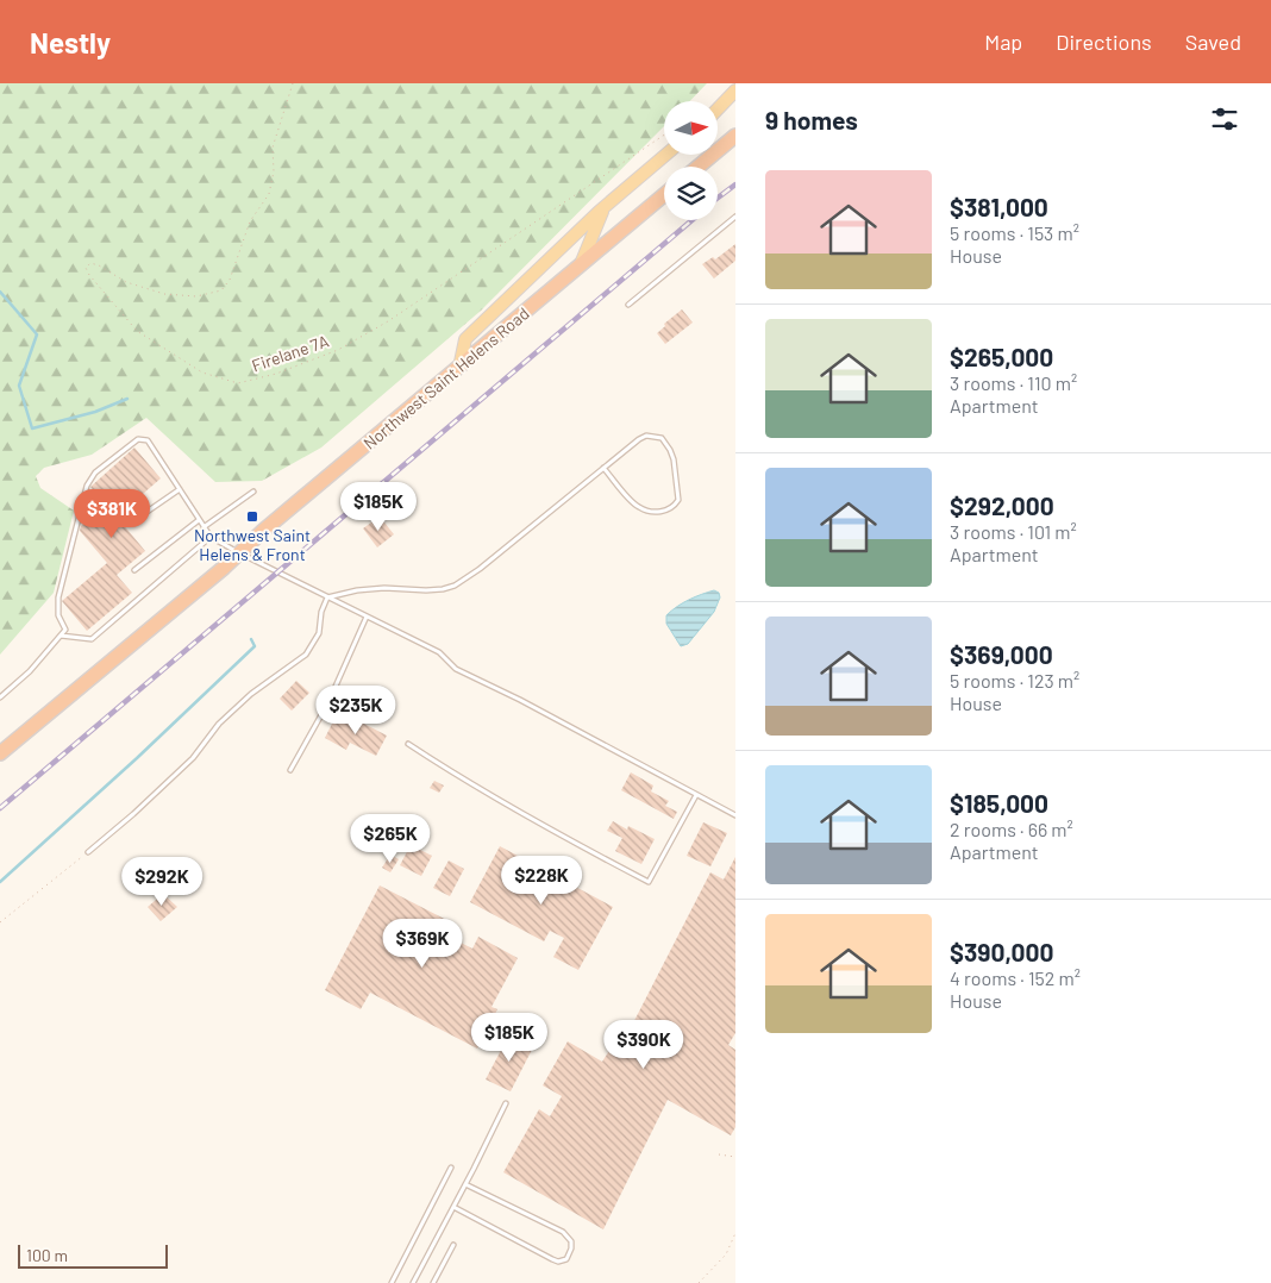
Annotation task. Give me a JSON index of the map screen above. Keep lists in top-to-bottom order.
{
  "streets": {
    "highway": ["Northwest Saint Helens Road"],
    "path": ["Firelane 7A"]
  },
  "places": {
    "transit": ["Northwest Saint Helens & Front"]
  },
  "scale_bar": "100 m",
  "north": "right",
  "page": {
    "header": "Nestly",
    "nav": ["Map", "Directions", "Saved"],
    "heading": "9 homes",
    "list": [
      {
        "name": "$381,000",
        "note": "5 rooms · 153 m² · House"
      },
      {
        "name": "$265,000",
        "note": "3 rooms · 110 m² · Apartment"
      },
      {
        "name": "$292,000",
        "note": "3 rooms · 101 m² · Apartment"
      },
      {
        "name": "$369,000",
        "note": "5 rooms · 123 m² · House"
      },
      {
        "name": "$185,000",
        "note": "2 rooms · 66 m² · Apartment"
      },
      {
        "name": "$390,000",
        "note": "4 rooms · 152 m² · House"
      }
    ],
    "price": [
      "$185K",
      "$381K",
      "$235K",
      "$265K",
      "$228K",
      "$292K",
      "$369K",
      "$185K",
      "$390K"
    ],
    "scale": "100 m"
  }
}
